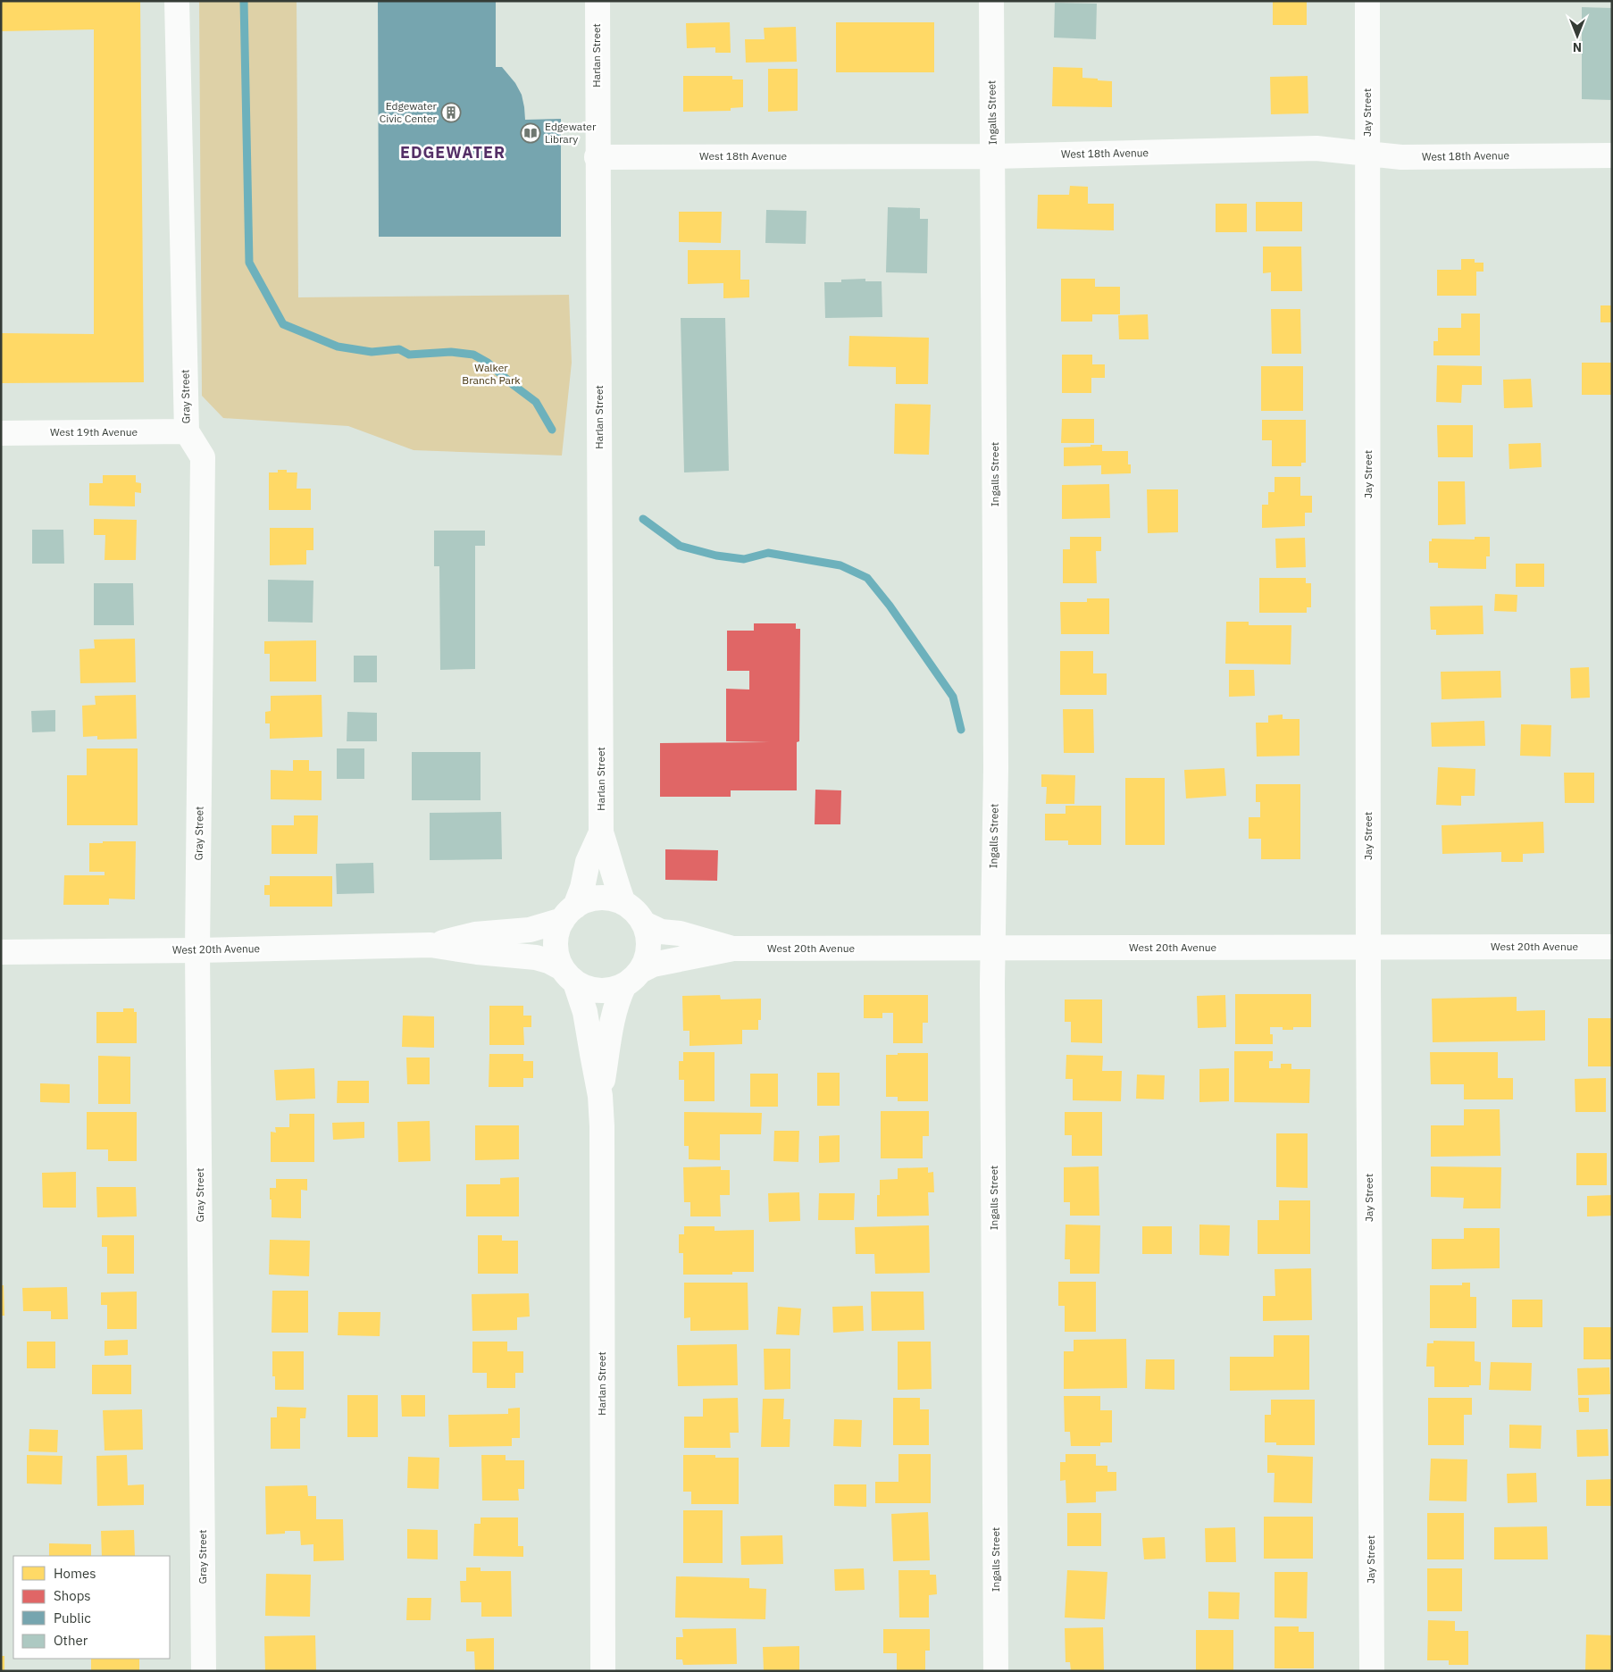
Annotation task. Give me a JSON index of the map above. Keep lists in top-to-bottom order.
{
  "streets": {
    "street": [
      "Harlan Street",
      "Ingalls Street",
      "Jay Street",
      "West 18th Avenue",
      "Gray Street",
      "West 19th Avenue",
      "West 20th Avenue"
    ]
  },
  "crossings": [
    ["Harlan Street", "West 18th Avenue"],
    ["Harlan Street", "West 20th Avenue"],
    ["Ingalls Street", "West 18th Avenue"],
    ["Ingalls Street", "West 20th Avenue"],
    ["Jay Street", "West 18th Avenue"],
    ["Jay Street", "West 20th Avenue"],
    ["Gray Street", "West 19th Avenue"],
    ["Gray Street", "West 20th Avenue"]
  ],
  "districts": ["EDGEWATER"],
  "parks": ["Walker Branch Park"],
  "places": {
    "building": ["Edgewater Civic Center"],
    "library": ["Edgewater Library"]
  },
  "legend": [
    "Homes",
    "Shops",
    "Public",
    "Other"
  ],
  "north": "bottom"
}
